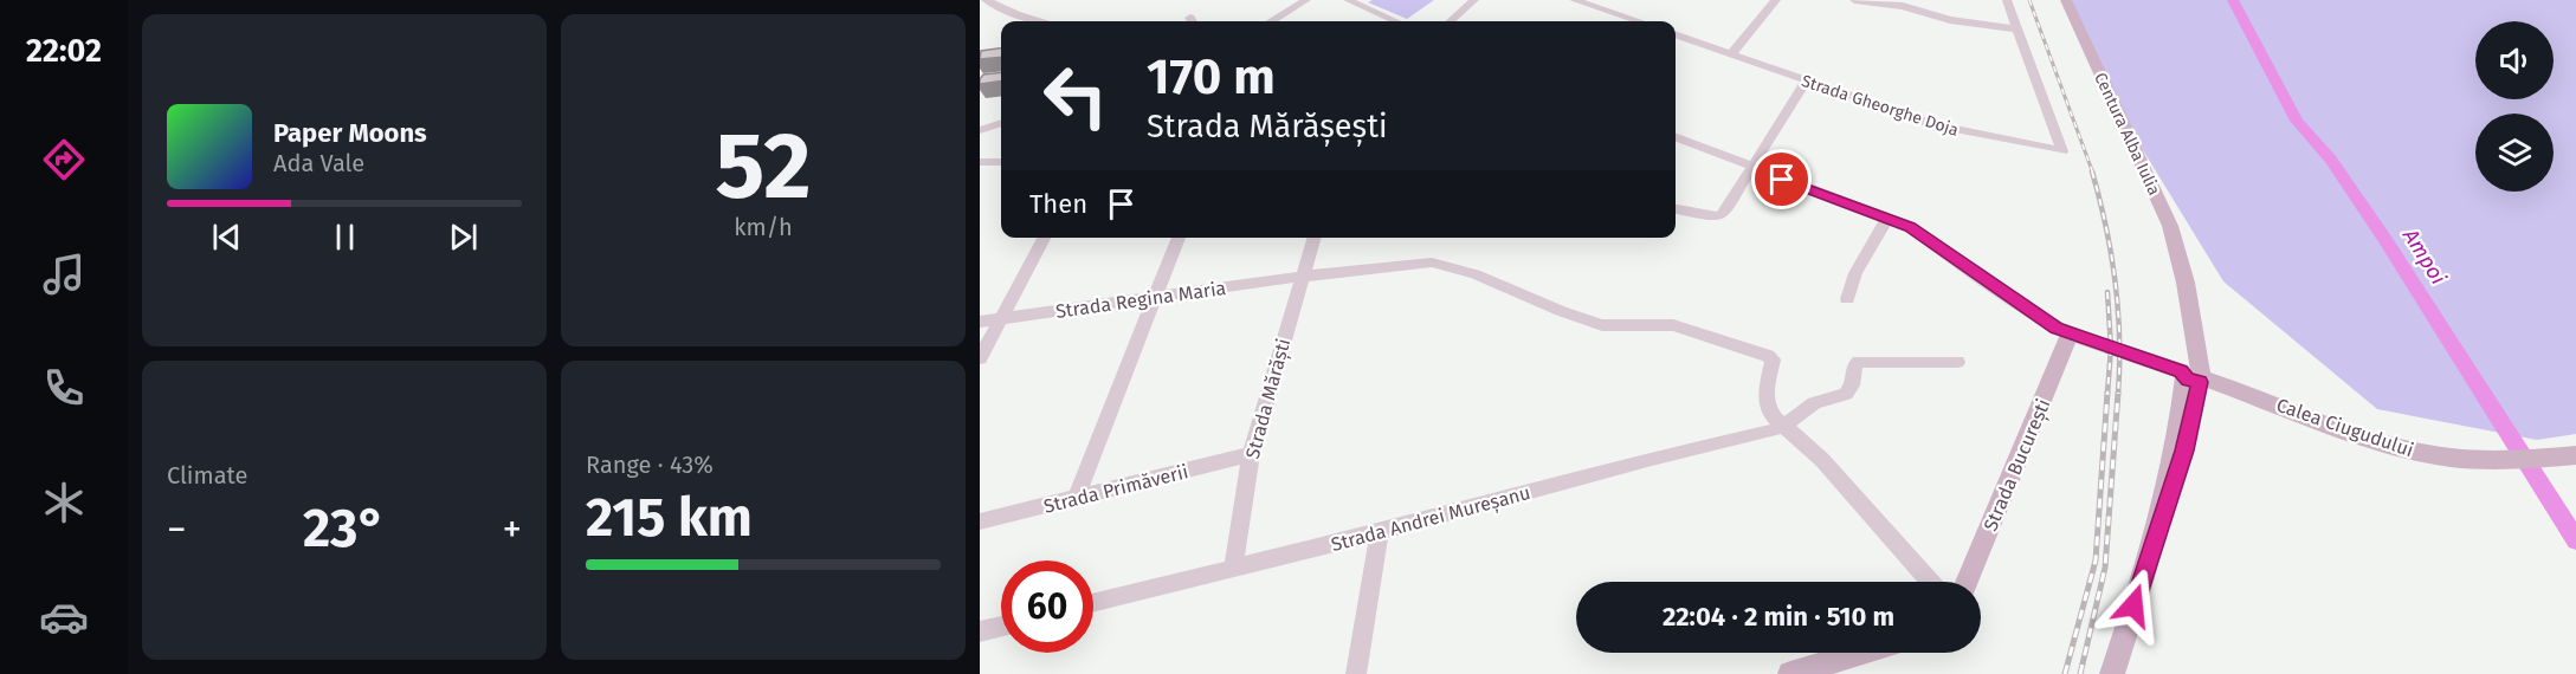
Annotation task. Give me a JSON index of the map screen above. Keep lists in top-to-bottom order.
{
  "streets": {
    "main road": ["Centura Alba Iulia", "Calea Ciugudului", "Strada București"],
    "street": [
      "Strada Gheorghe Doja",
      "Strada Regina Maria",
      "Strada Mărăști",
      "Strada Primăverii",
      "Strada Andrei Mureșanu"
    ]
  },
  "crossings": [
    ["Centura Alba Iulia", "Calea Ciugudului"],
    ["Strada Regina Maria", "Strada Mărăști"],
    ["Strada Regina Maria", "Strada Andrei Mureșanu"],
    ["Strada Mărăști", "Strada Primăverii"],
    ["Strada Mărăști", "Strada Andrei Mureșanu"],
    ["Calea Ciugudului", "Strada București"]
  ],
  "water": ["Ampoi"],
  "page": {
    "tabs": "22:02",
    "tile": [
      ["52", "km/h"],
      "Climate",
      ["Range · 43%", "215 km"]
    ],
    "turn": ["170 m", "Strada Mărășești"],
    "song": ["Paper Moons", "Ada Vale"],
    "then": "Then",
    "heat": ["−", "23°", "+"],
    "limit": "60",
    "trip": "22:04 · 2 min · 510 m"
  }
}
